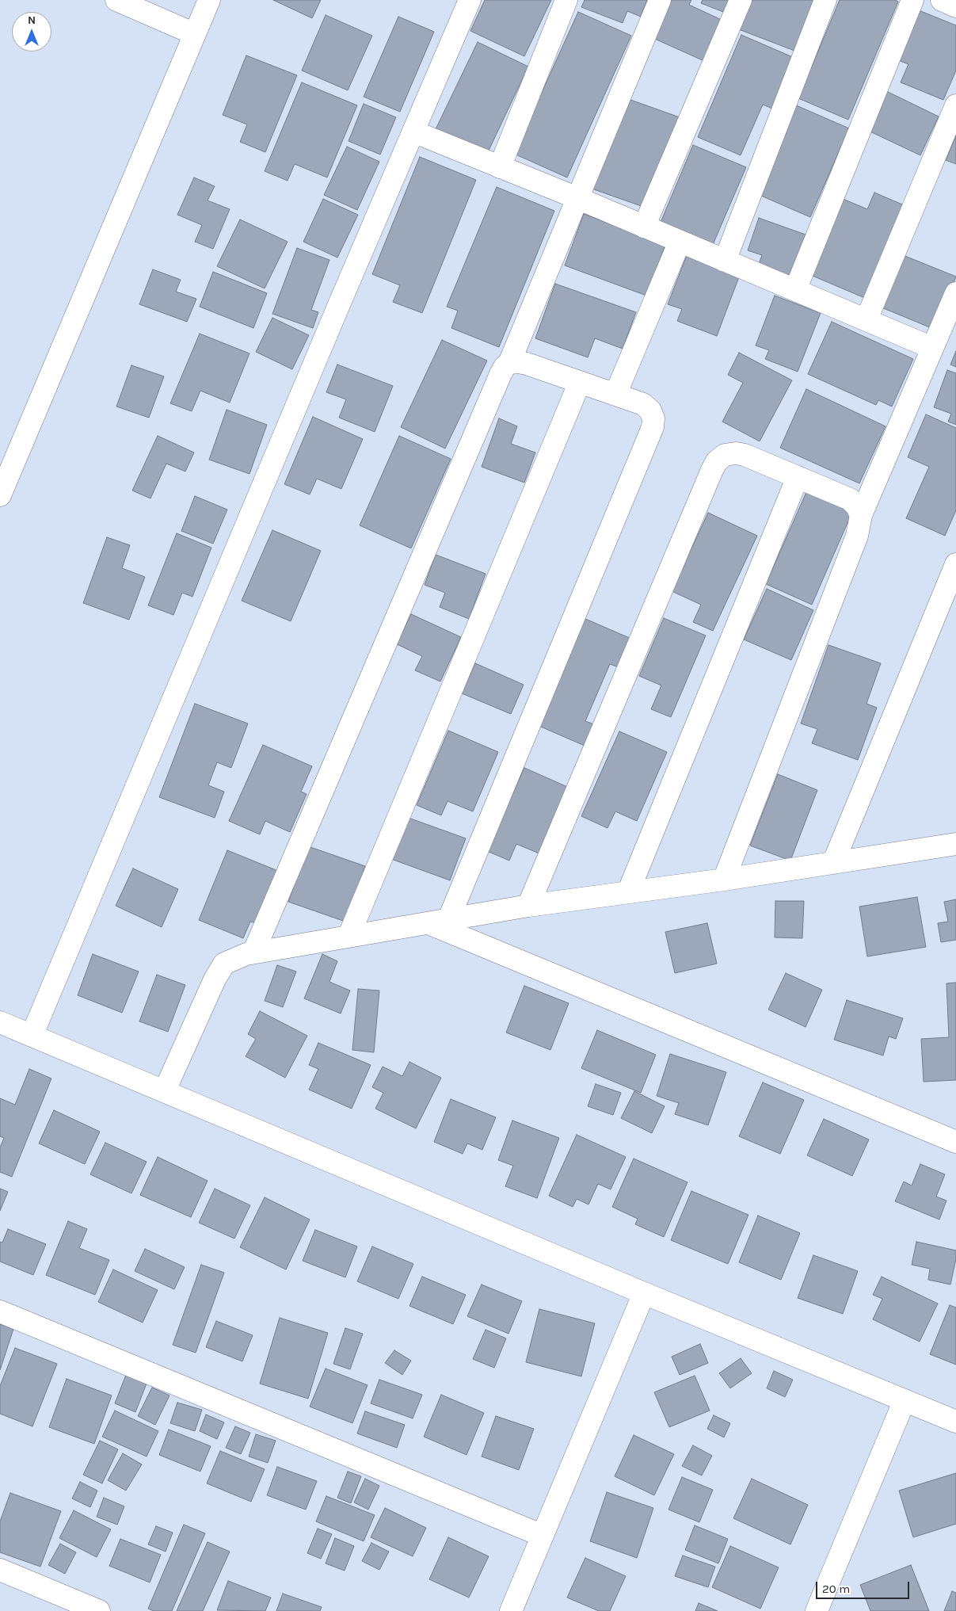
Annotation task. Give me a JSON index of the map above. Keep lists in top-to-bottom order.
{
  "scale_bar": "20 m",
  "north": "top"
}
